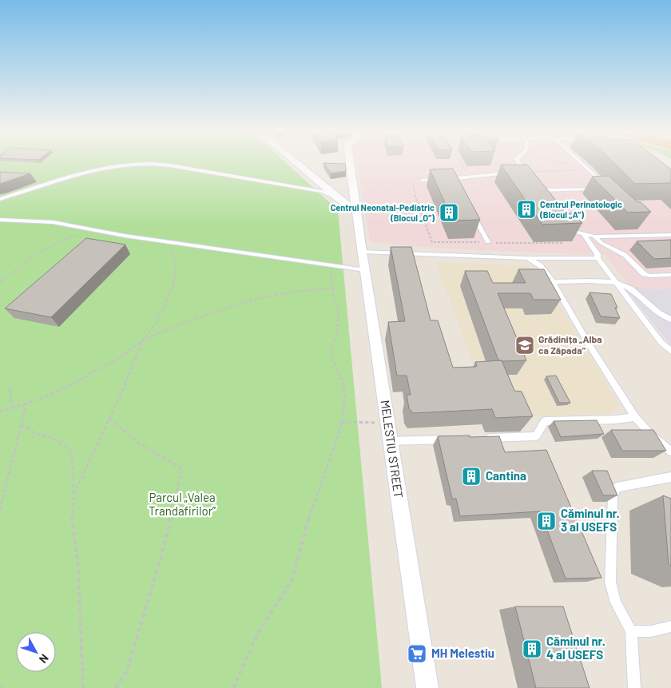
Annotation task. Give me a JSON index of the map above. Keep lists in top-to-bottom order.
{
  "streets": {
    "street": ["MELESTIU STREET"]
  },
  "parks": ["Parcul „Valea Trandafirilor”"],
  "places": {
    "building": [
      "Centrul Perinatologic (Blocul „A”)",
      "Centrul Neonatal-Pediatric (Blocul „O”)",
      "Cantina",
      "Căminul nr. 3 al USEFS",
      "Căminul nr. 4 al USEFS"
    ],
    "school or university": ["Grădinița „Alba ca Zăpada“"],
    "supermarket": ["MH Melestiu"]
  },
  "north": "bottom right"
}
